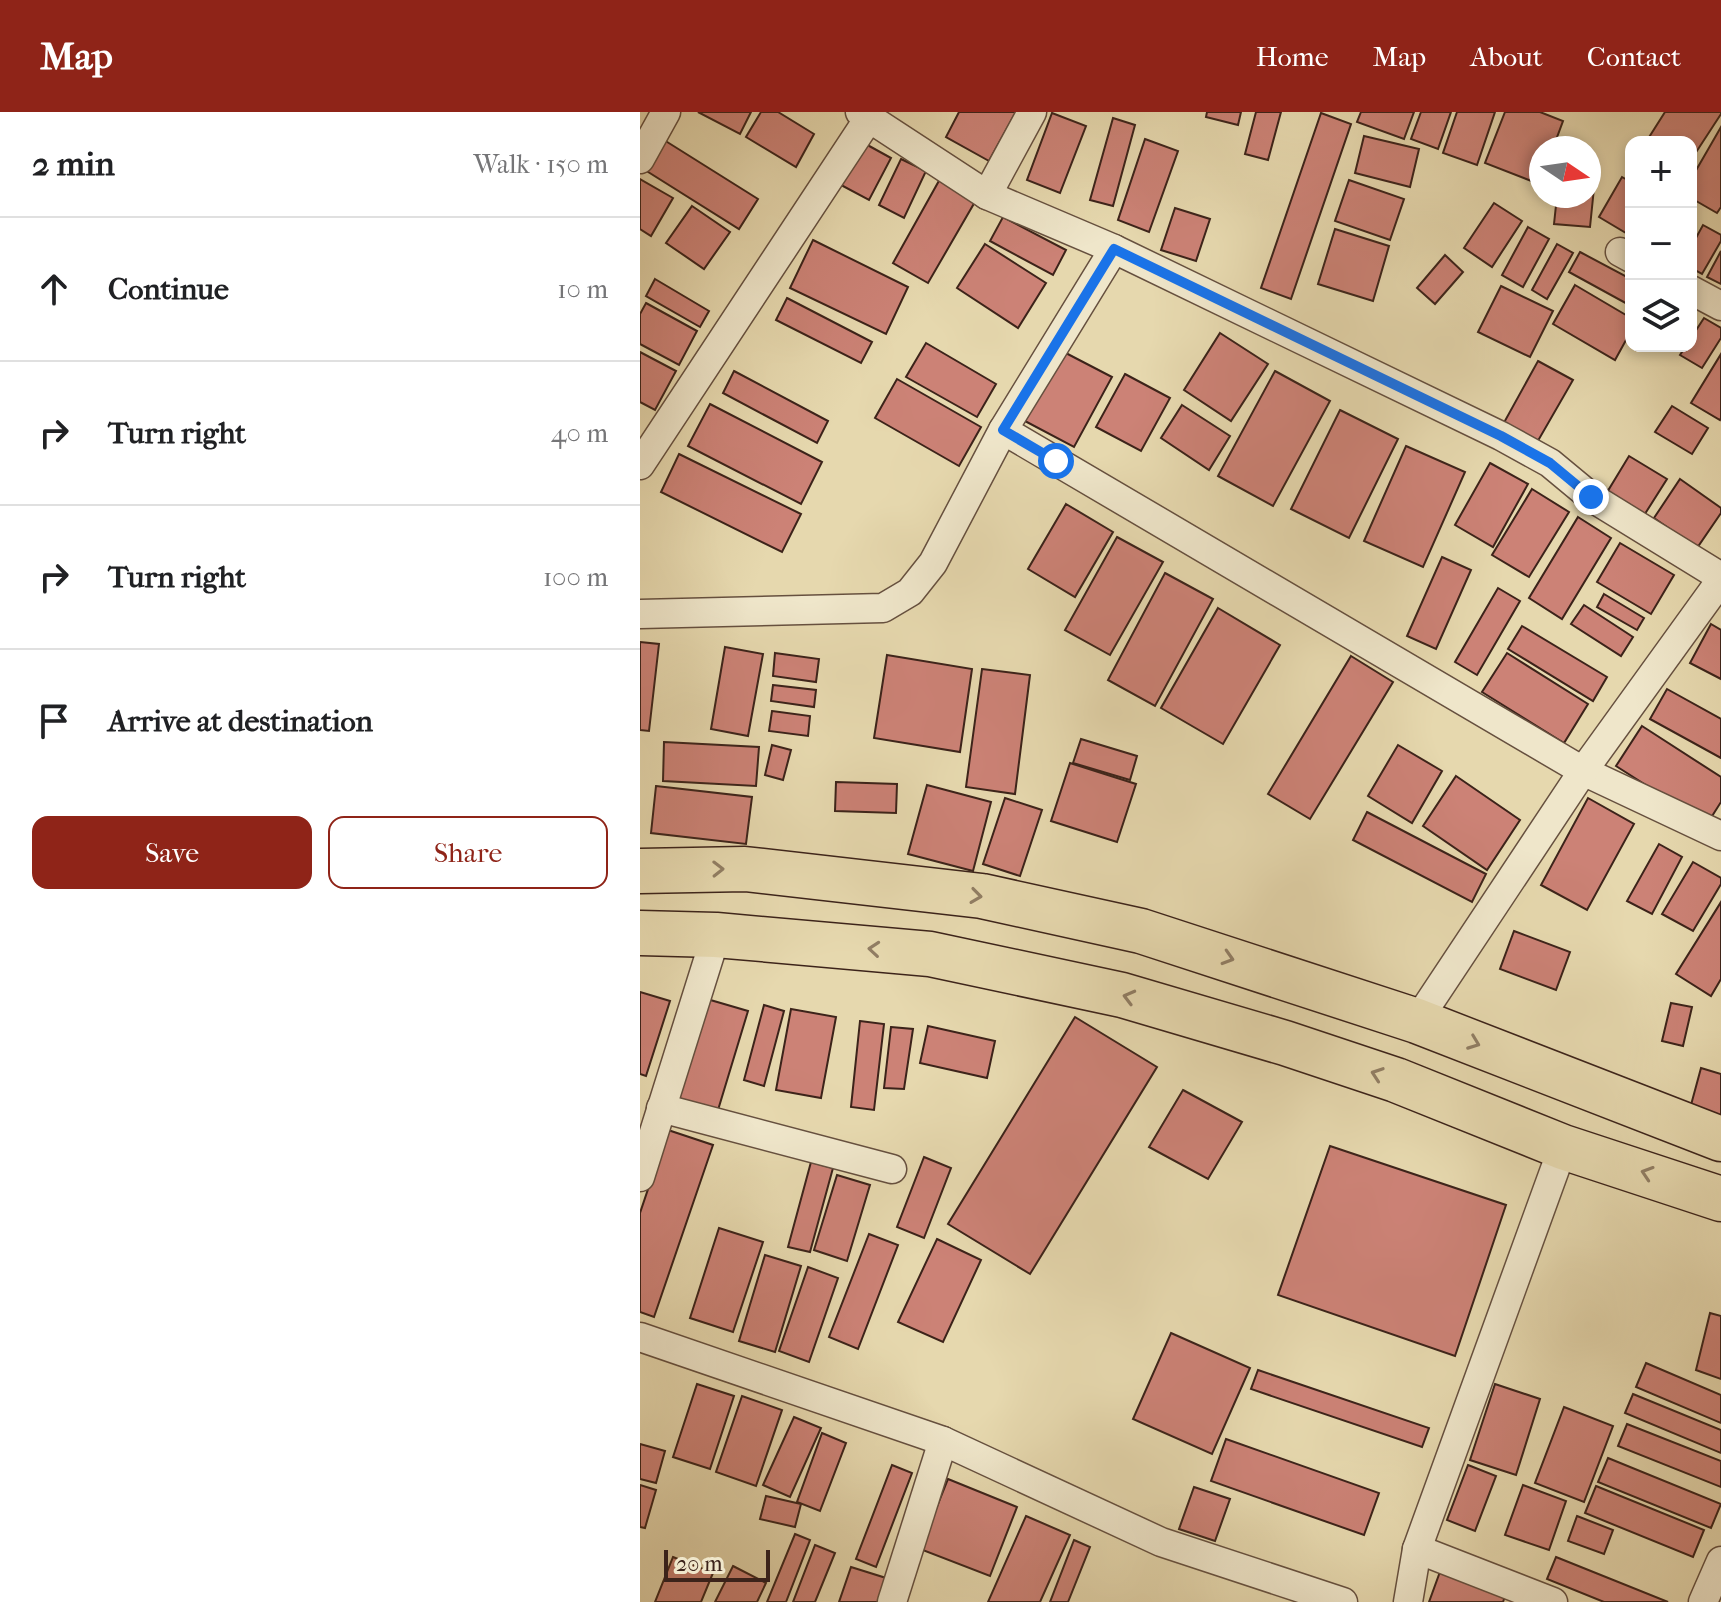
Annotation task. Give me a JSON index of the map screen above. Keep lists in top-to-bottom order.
{
  "scale_bar": "20 m",
  "north": "right",
  "page": {
    "header": "Map",
    "nav": [
      "Home",
      "Map",
      "About",
      "Contact"
    ],
    "heading": ["2 min", "Walk · 150 m"],
    "map_buttons": ["+", "−"],
    "list": [
      ["Continue", "10 m"],
      ["Turn right", "40 m"],
      ["Turn right", "100 m"],
      "Arrive at destination"
    ],
    "buttons": ["Save", "Share"],
    "scale": "20 m"
  }
}
